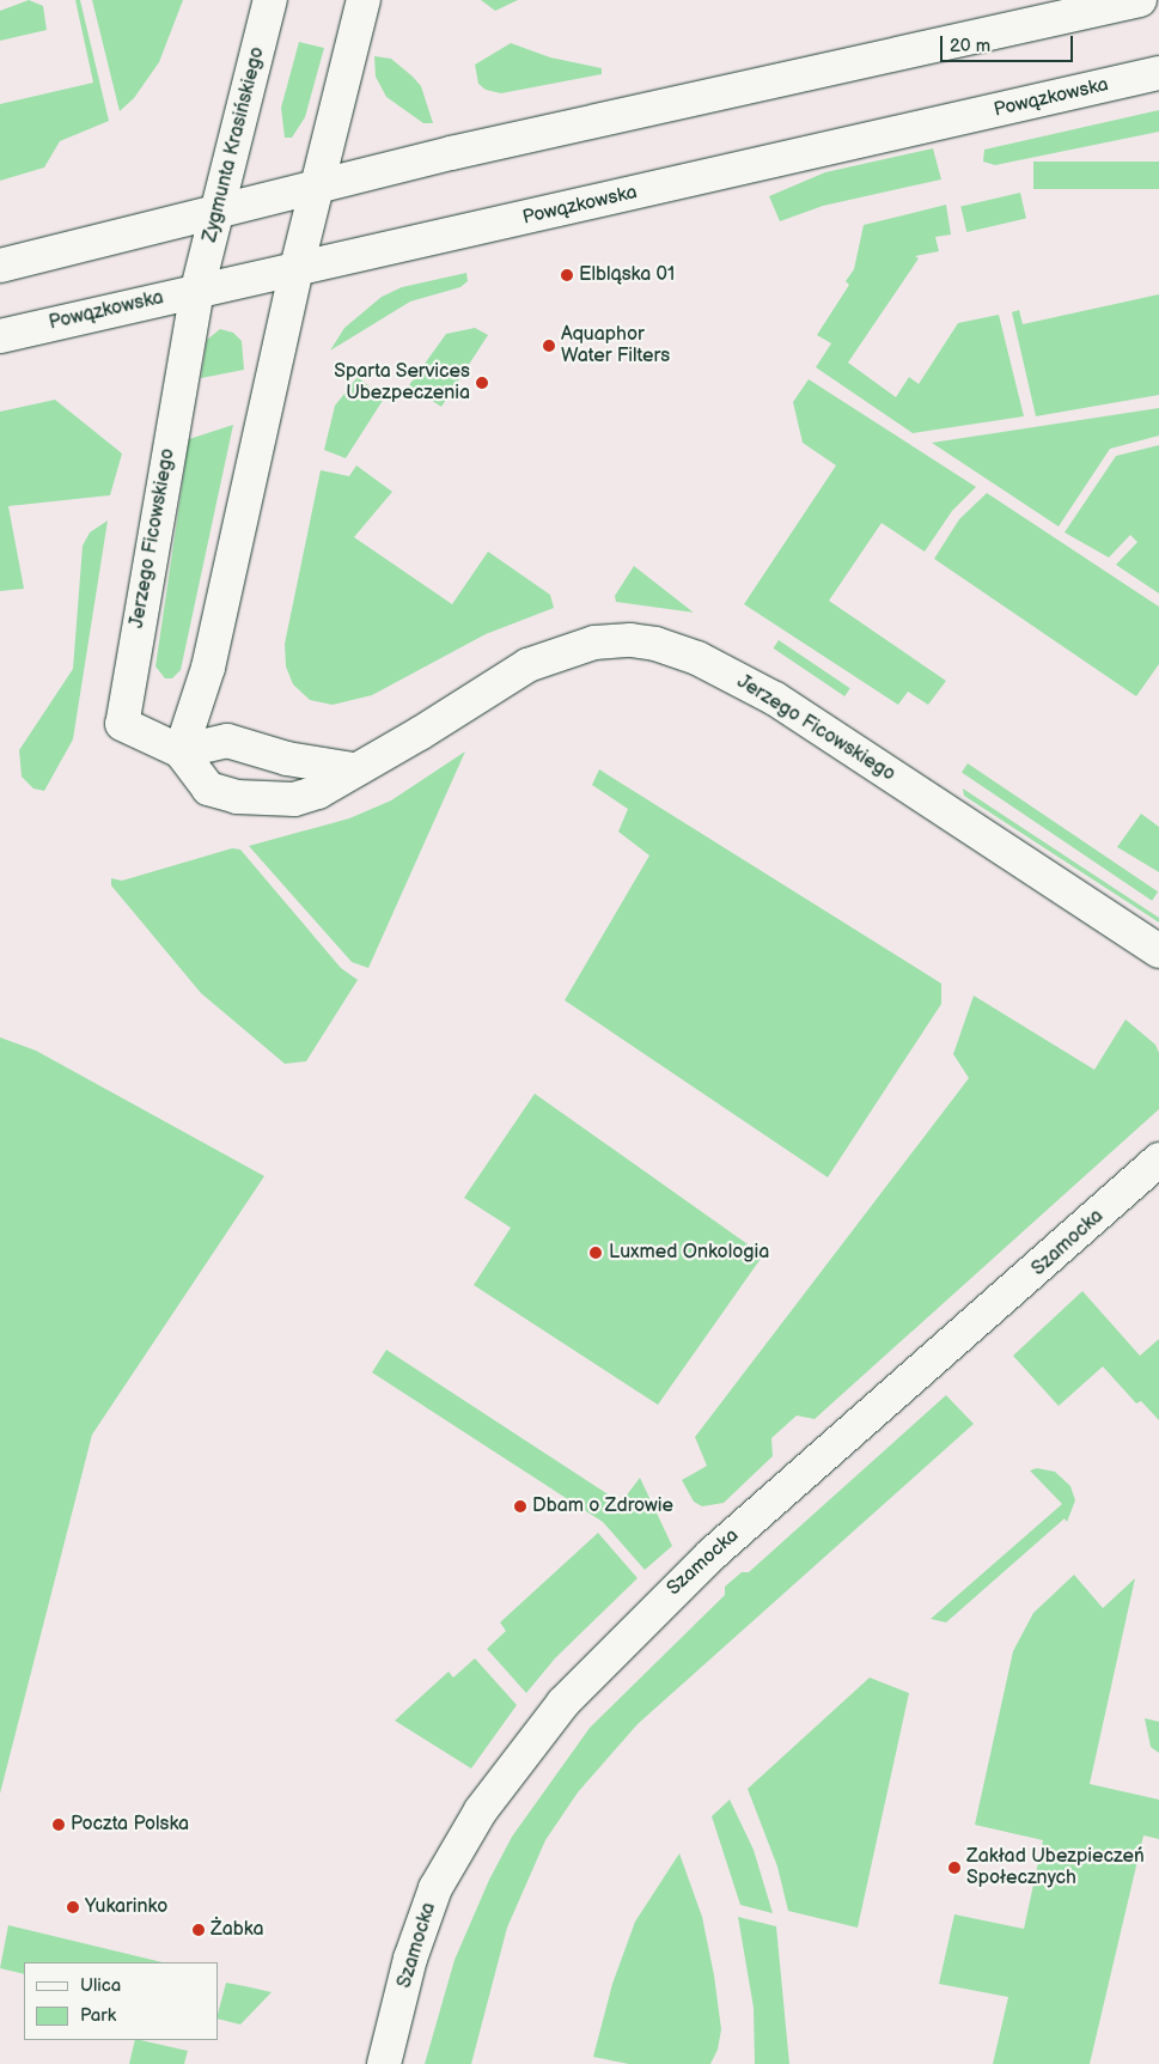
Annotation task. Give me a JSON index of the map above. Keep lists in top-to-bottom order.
{
  "streets": {
    "street": [
      "Powązkowska",
      "Zygmunta Krasińskiego",
      "Jerzego Ficowskiego",
      "Szamocka"
    ]
  },
  "crossings": [
    ["Powązkowska", "Zygmunta Krasińskiego"],
    ["Powązkowska", "Jerzego Ficowskiego"],
    ["Zygmunta Krasińskiego", "Jerzego Ficowskiego"]
  ],
  "places": [
    "Elbląska 01",
    "Aquaphor Water Filters",
    "Sparta Services Ubezpeczenia",
    "Luxmed Onkologia",
    "Dbam o Zdrowie",
    "Poczta Polska",
    "Zakład Ubezpieczeń Społecznych",
    "Yukarinko",
    "Żabka"
  ],
  "legend": ["Ulica", "Park"],
  "scale_bar": "20 m"
}
